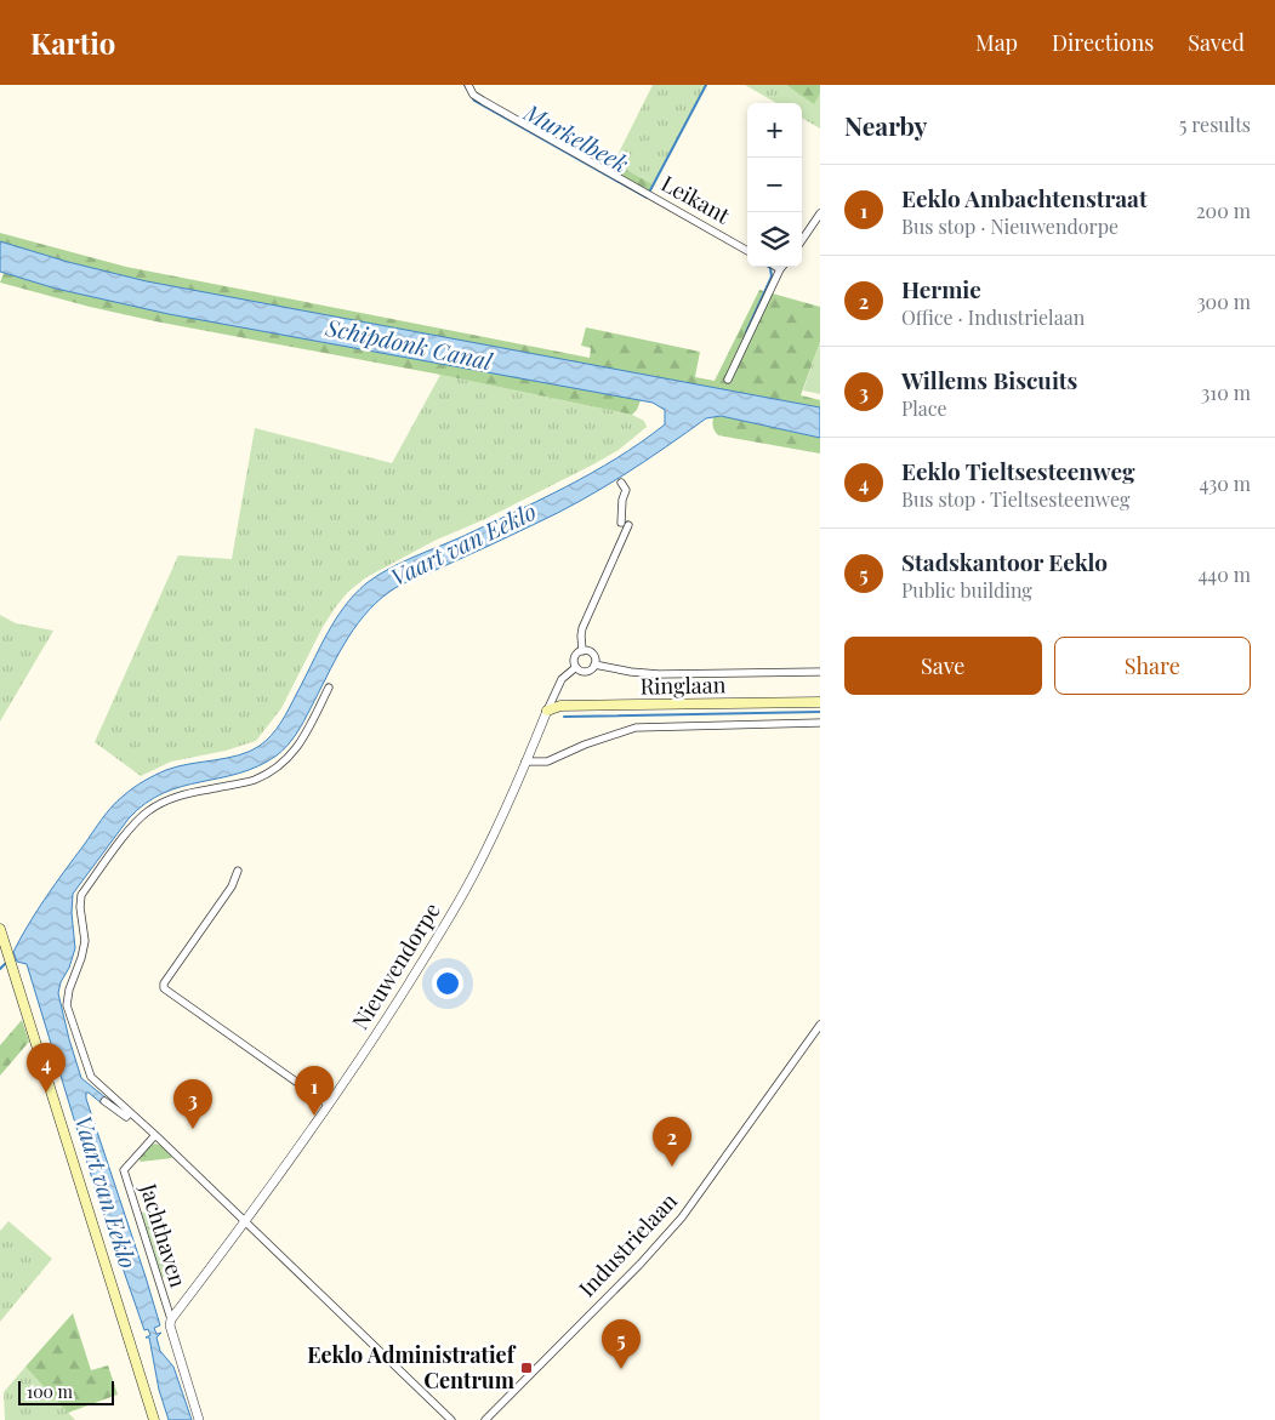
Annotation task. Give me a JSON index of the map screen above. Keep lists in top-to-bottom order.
{
  "streets": {
    "main road": ["Ringlaan"],
    "street": [
      "Leikant",
      "Nieuwendorpe",
      "Jachthaven",
      "Industrielaan"
    ]
  },
  "crossings": [
    ["Ringlaan", "Nieuwendorpe"],
    ["Nieuwendorpe", "Jachthaven"]
  ],
  "water": ["Murkelbeek", "Schipdonk Canal", "Vaart van Eeklo"],
  "places": {
    "transit": ["Eeklo Administratief Centrum"]
  },
  "scale_bar": "100 m",
  "page": {
    "header": "Kartio",
    "nav": ["Map", "Directions", "Saved"],
    "heading": ["Nearby", "5 results"],
    "map_buttons": ["+", "−"],
    "list": [
      {
        "mark": "1",
        "name": "Eeklo Ambachtenstraat",
        "note": "Bus stop · Nieuwendorpe",
        "value": "200 m"
      },
      {
        "mark": "2",
        "name": "Hermie",
        "note": "Office · Industrielaan",
        "value": "300 m"
      },
      {
        "mark": "3",
        "name": "Willems Biscuits",
        "note": "Place",
        "value": "310 m"
      },
      {
        "mark": "4",
        "name": "Eeklo Tieltsesteenweg",
        "note": "Bus stop · Tieltsesteenweg",
        "value": "430 m"
      },
      {
        "mark": "5",
        "name": "Stadskantoor Eeklo",
        "note": "Public building",
        "value": "440 m"
      }
    ],
    "buttons": ["Save", "Share"],
    "pins": [
      "4",
      "1",
      "3",
      "2",
      "5"
    ],
    "scale": "100 m"
  }
}
